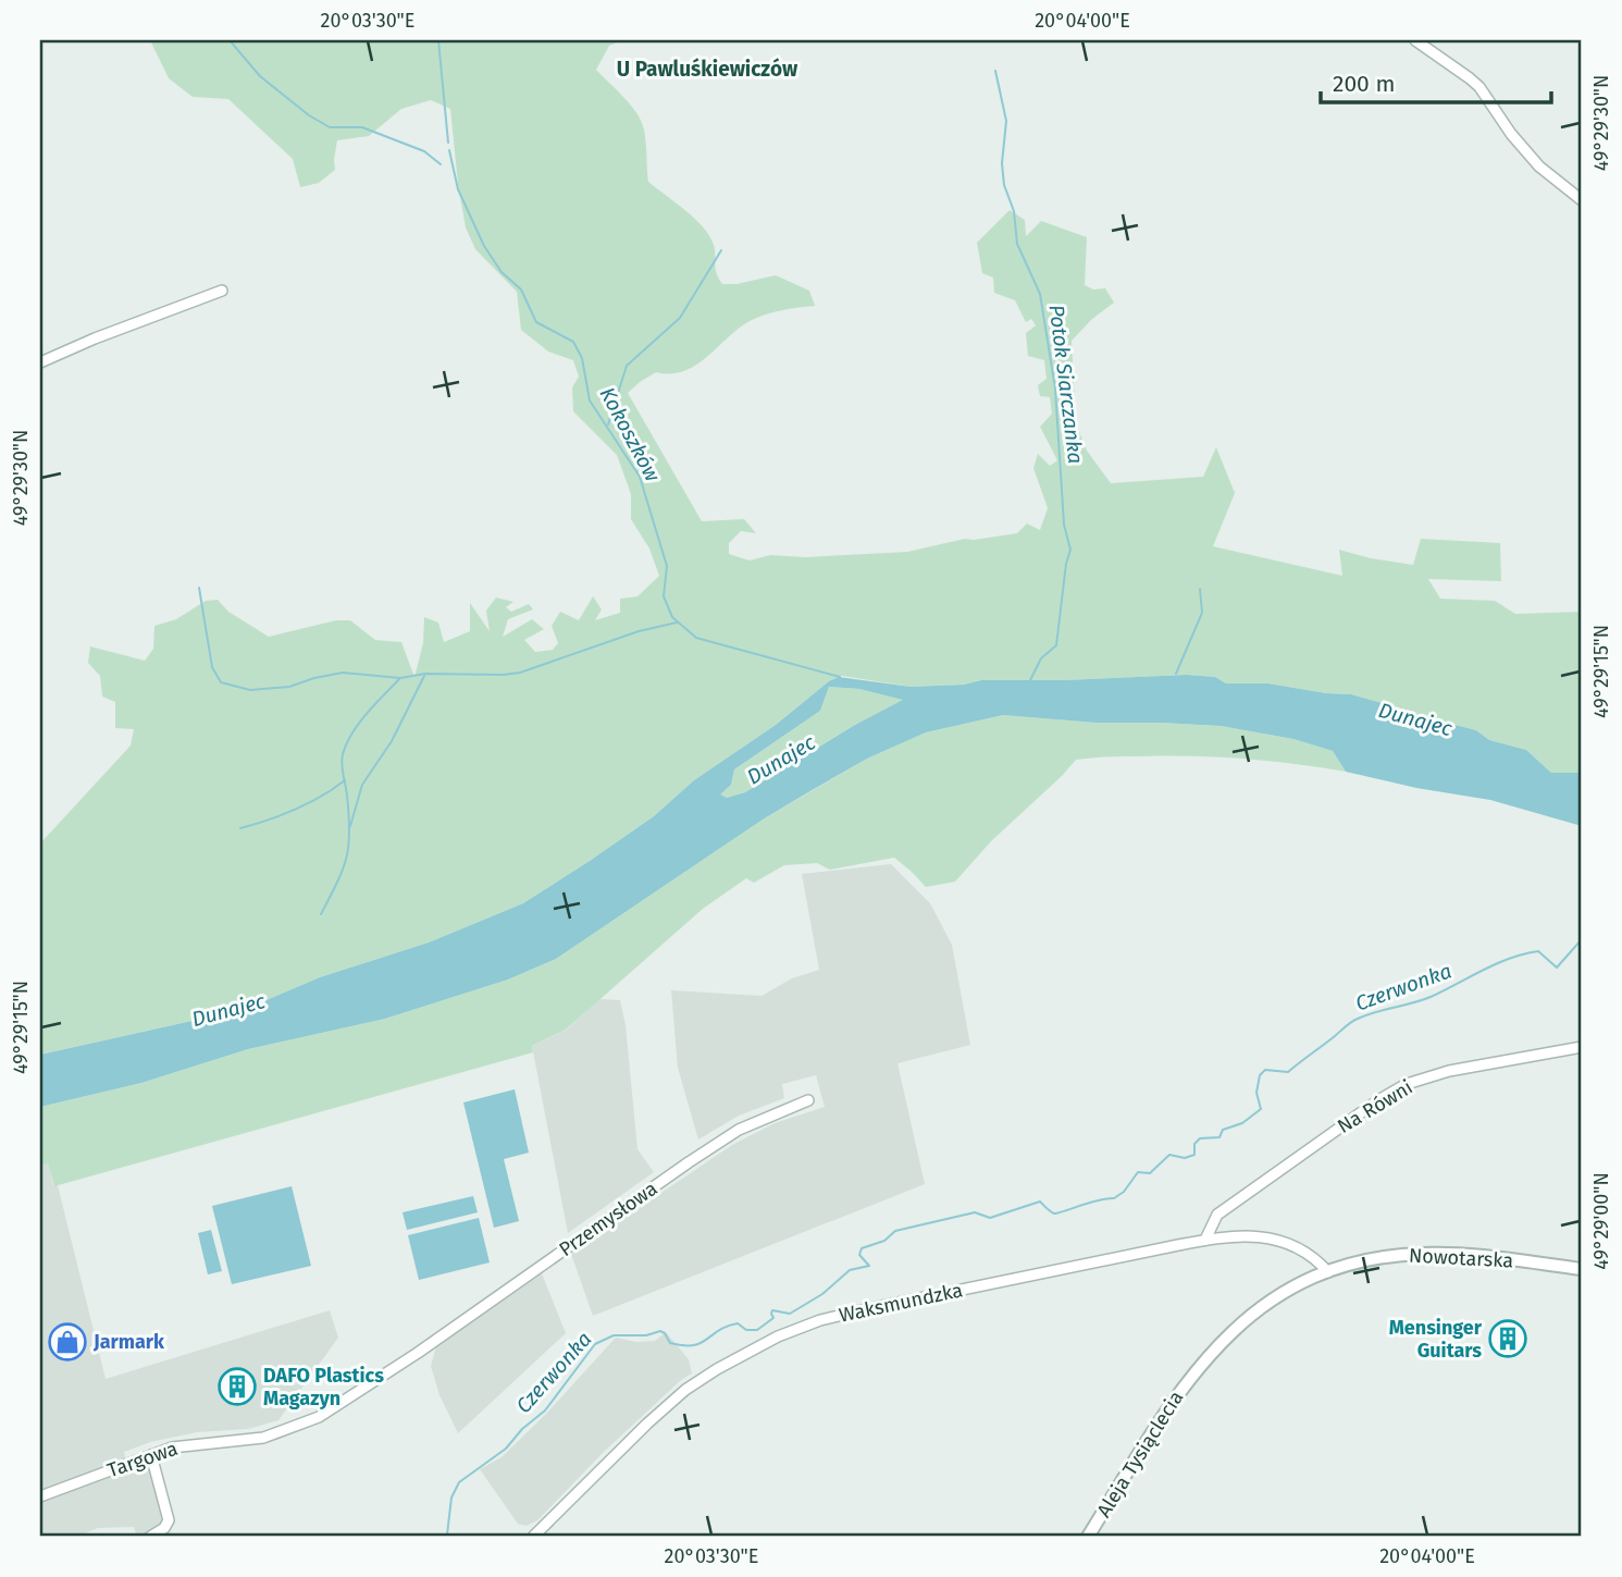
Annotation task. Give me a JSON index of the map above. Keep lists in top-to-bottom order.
{
  "streets": {
    "street": [
      "Na Równi",
      "Przemysłowa",
      "Nowotarska",
      "Waksmundzka",
      "Aleja Tysiąclecia",
      "Targowa"
    ]
  },
  "crossings": [
    ["Na Równi", "Waksmundzka"],
    ["Przemysłowa", "Targowa"],
    ["Nowotarska", "Waksmundzka"],
    ["Nowotarska", "Aleja Tysiąclecia"]
  ],
  "districts": ["U Pawluśkiewiczów"],
  "water": [
    "Potok Siarczanka",
    "Kokoszków",
    "Dunajec",
    "Czerwonka"
  ],
  "places": {
    "building": ["Mensinger Guitars", "DAFO Plastics Magazyn"],
    "shop": ["Jarmark"]
  },
  "scale_bar": "200 m",
  "coordinates": [
    "20°03'30\"E",
    "20°04'00\"E",
    "49°29'30\"N",
    "49°29'15\"N",
    "49°29'00\"N"
  ]
}
